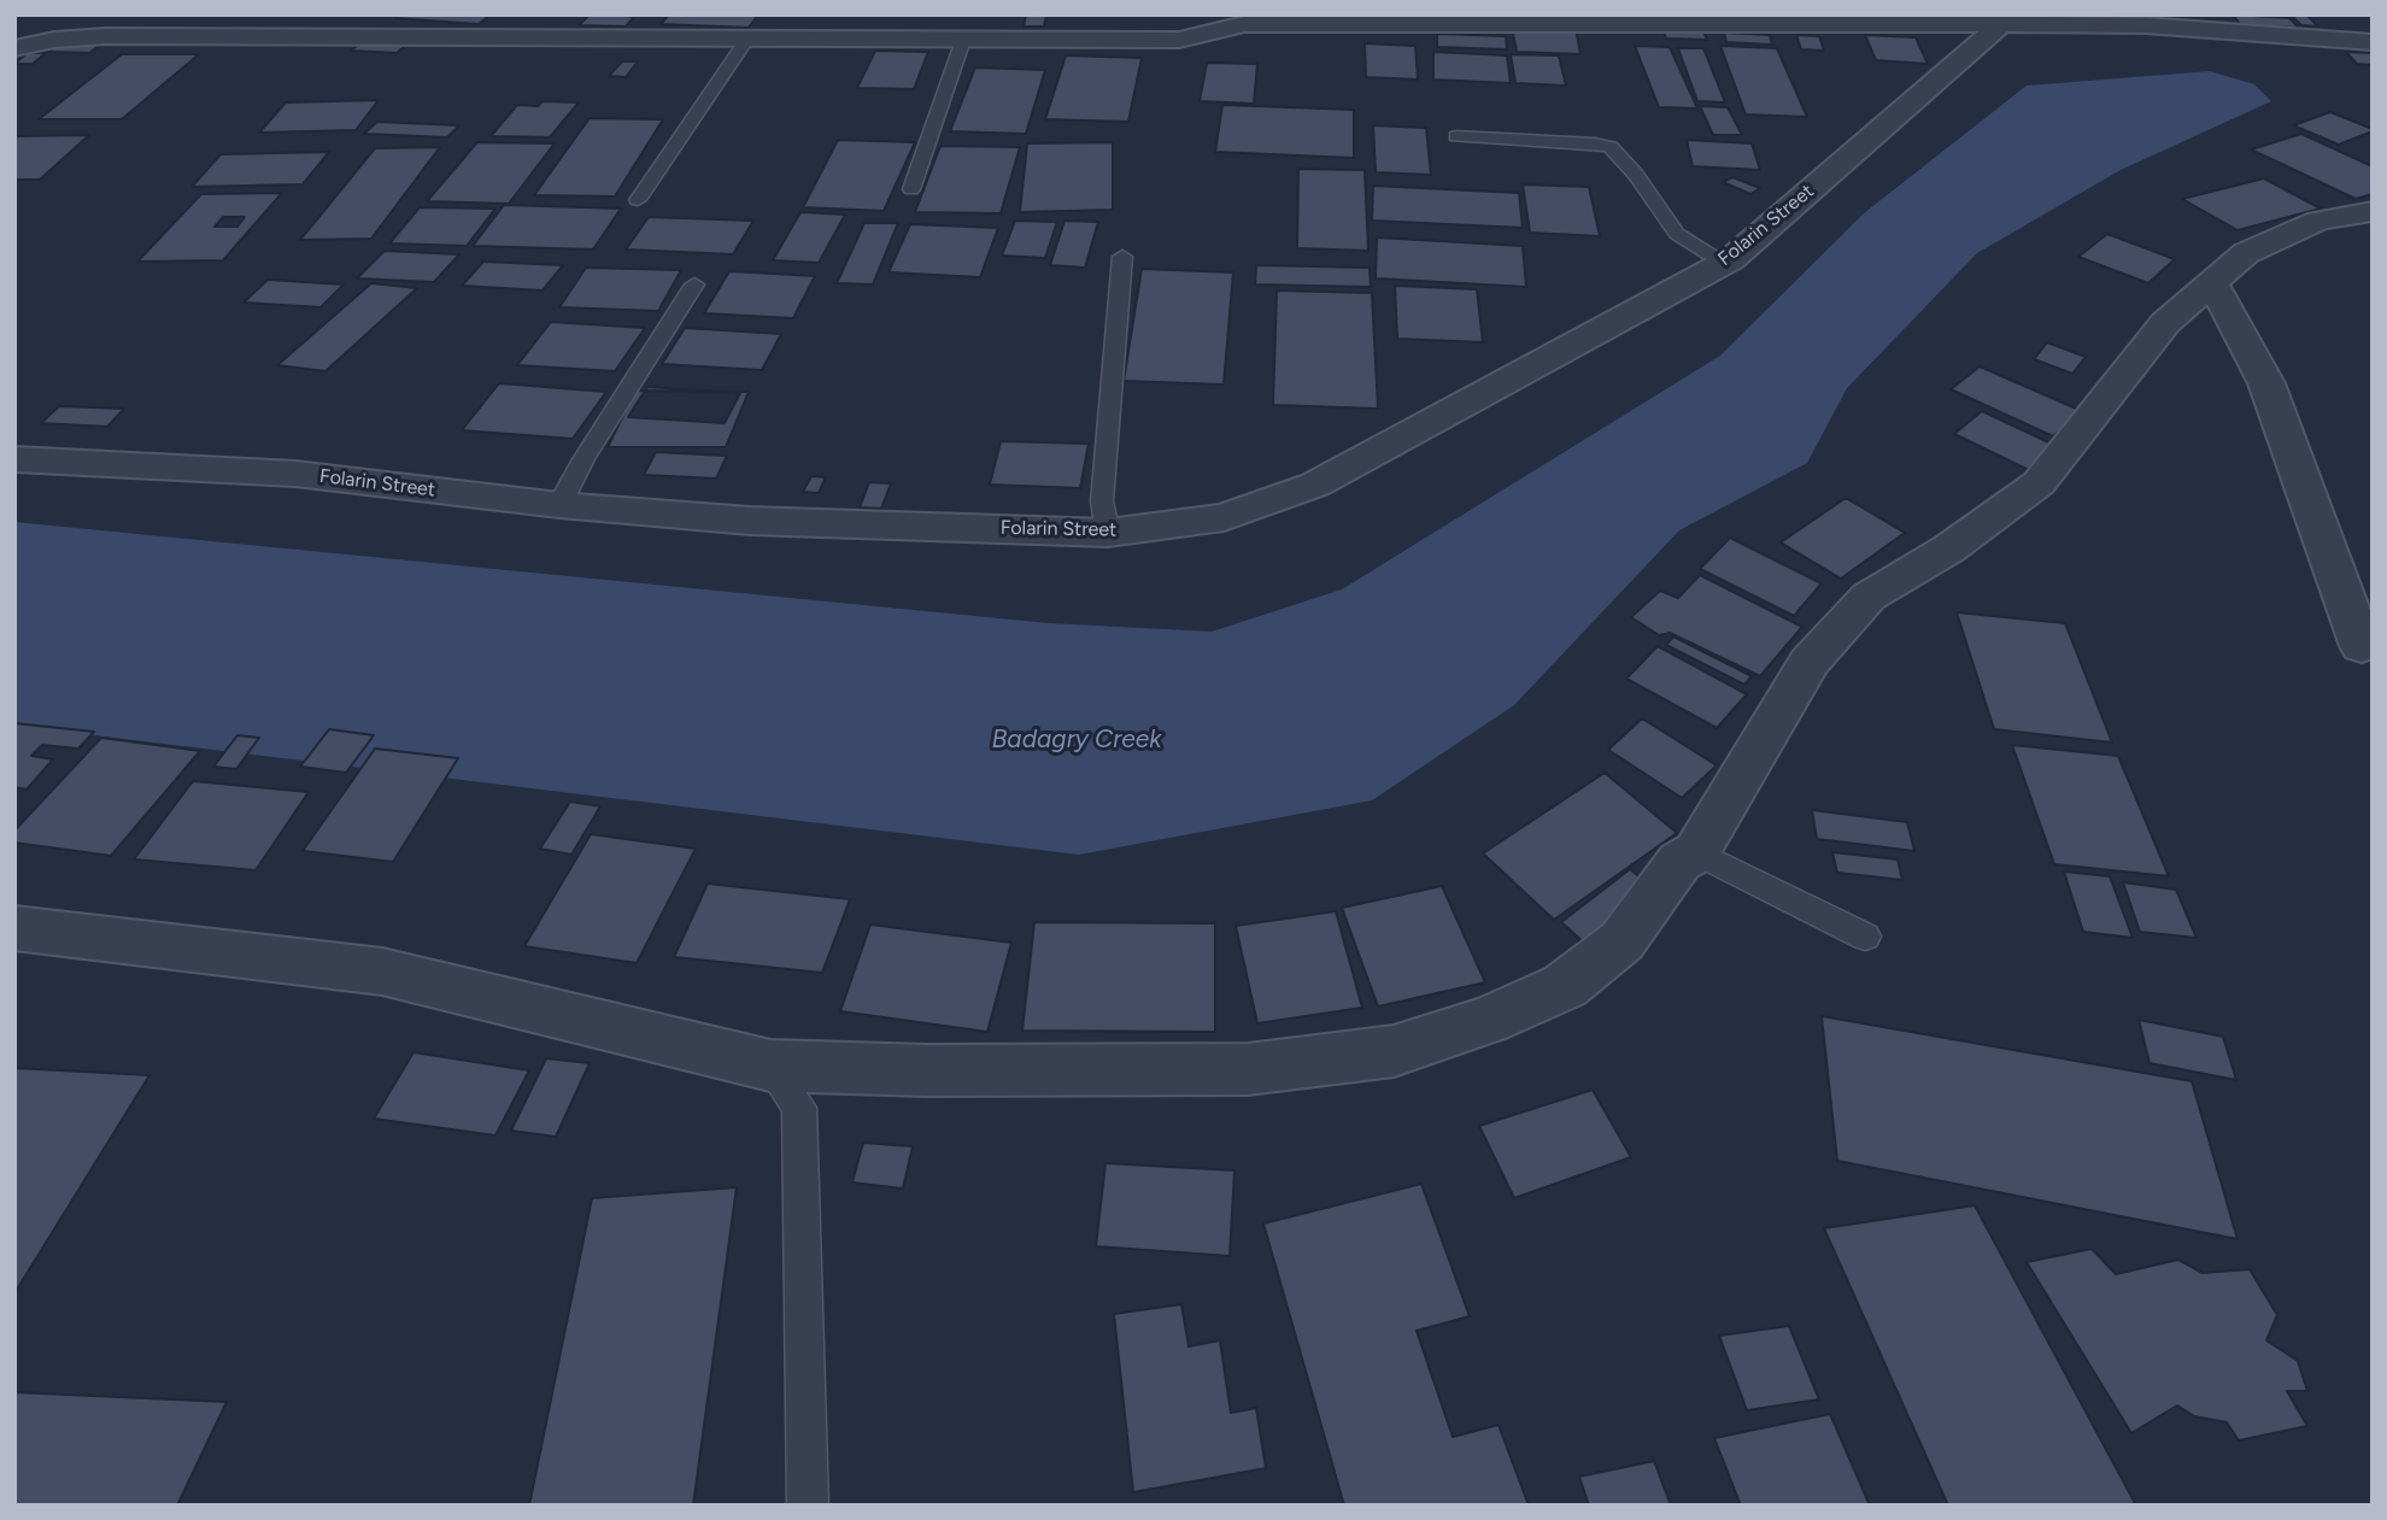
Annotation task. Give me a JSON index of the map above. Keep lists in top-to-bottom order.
{
  "streets": {
    "street": ["Folarin Street"]
  },
  "water": ["Badagry Creek"]
}
